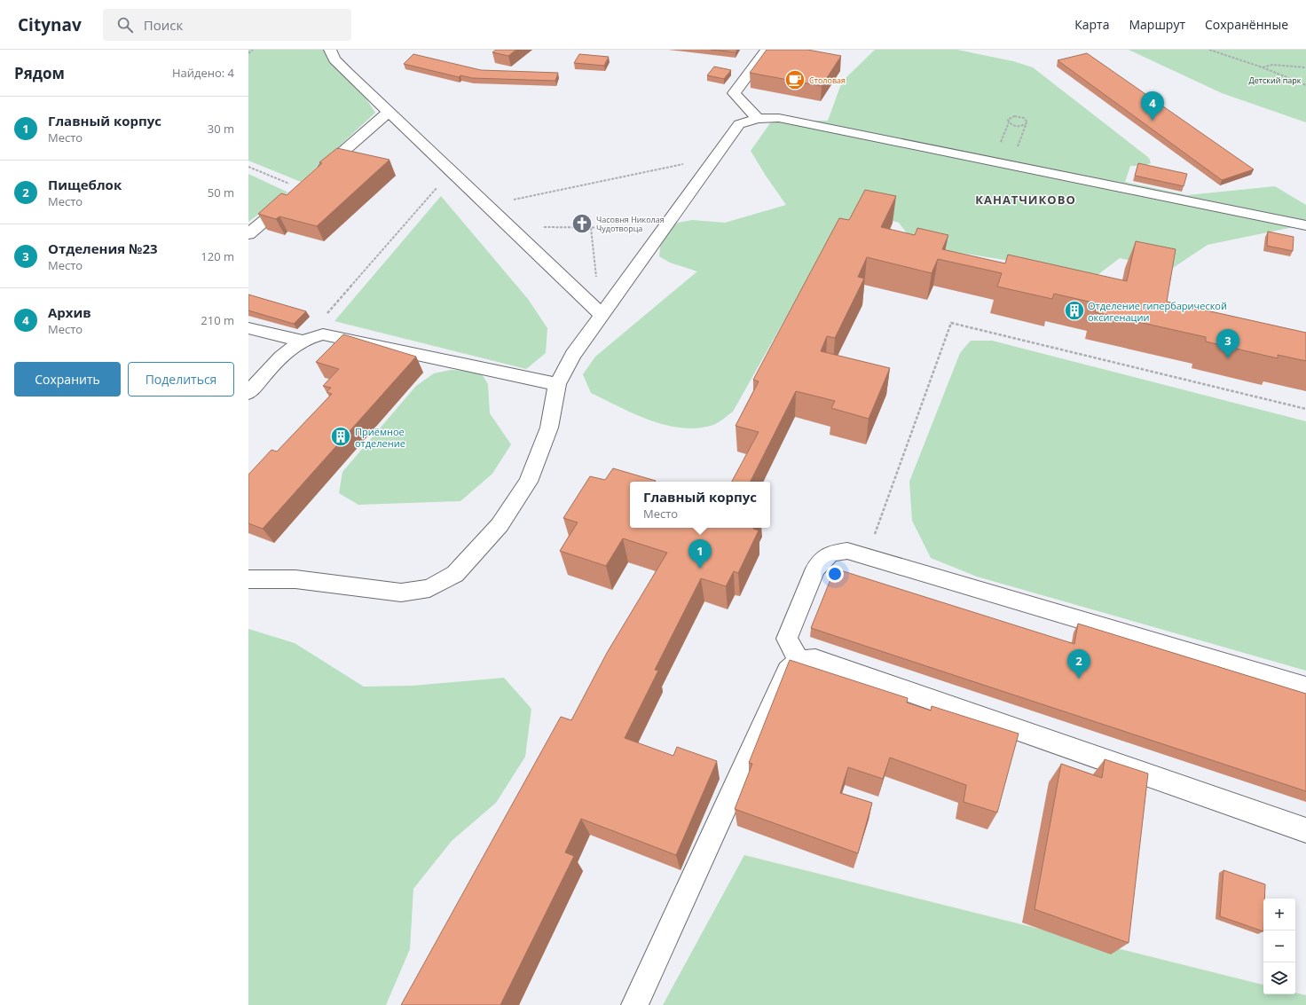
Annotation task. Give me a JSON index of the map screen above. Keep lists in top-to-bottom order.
{
  "districts": ["КАНАТЧИКОВО"],
  "parks": ["Детский парк"],
  "places": {
    "cafe": ["Столовая"],
    "church": ["Часовня Николая Чудотворца"],
    "building": ["Отделение гипербарической оксигенации", "Приёмное отделение"]
  },
  "page": {
    "header": "Citynav",
    "search": "Поиск",
    "nav": ["Карта", "Маршрут", "Сохранённые"],
    "heading": ["Рядом", "Найдено: 4"],
    "pins": [
      "4",
      "3",
      "1",
      "2"
    ],
    "list": [
      {
        "mark": "1",
        "name": "Главный корпус",
        "note": "Место",
        "value": "30 m"
      },
      {
        "mark": "2",
        "name": "Пищеблок",
        "note": "Место",
        "value": "50 m"
      },
      {
        "mark": "3",
        "name": "Отделения №23",
        "note": "Место",
        "value": "120 m"
      },
      {
        "mark": "4",
        "name": "Архив",
        "note": "Место",
        "value": "210 m"
      }
    ],
    "buttons": ["Сохранить", "Поделиться"],
    "popup": ["Главный корпус", "Место"],
    "map_buttons": ["+", "−"]
  }
}
